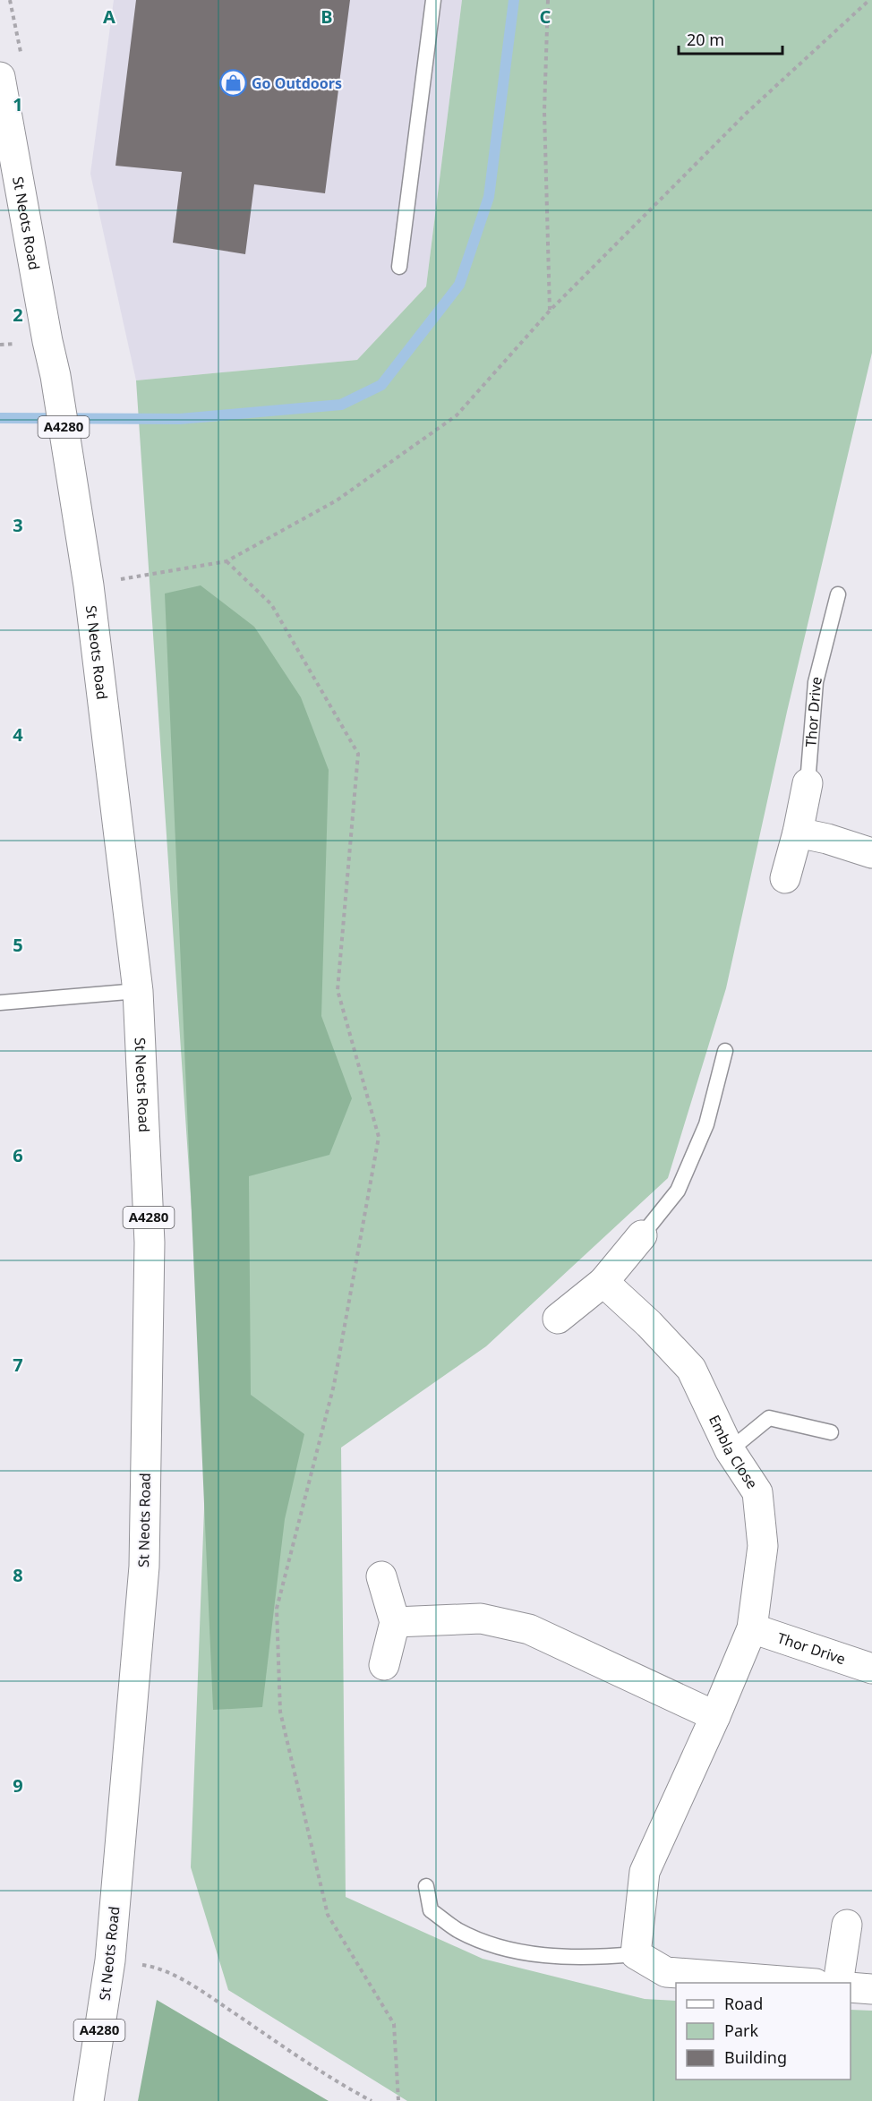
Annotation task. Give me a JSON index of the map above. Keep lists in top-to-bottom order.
{
  "streets": {
    "main road": [
      "St Neots Road",
      "A4280",
      "Thor Drive",
      "Embla Close"
    ]
  },
  "crossings": [
    ["Thor Drive", "Embla Close"]
  ],
  "places": {
    "shop": ["Go Outdoors"]
  },
  "legend": ["Road", "Park", "Building"],
  "scale_bar": "20 m",
  "grid": {
    "columns": ["A", "B", "C"],
    "rows": [
      "1",
      "2",
      "3",
      "4",
      "5",
      "6",
      "7",
      "8",
      "9"
    ]
  }
}
